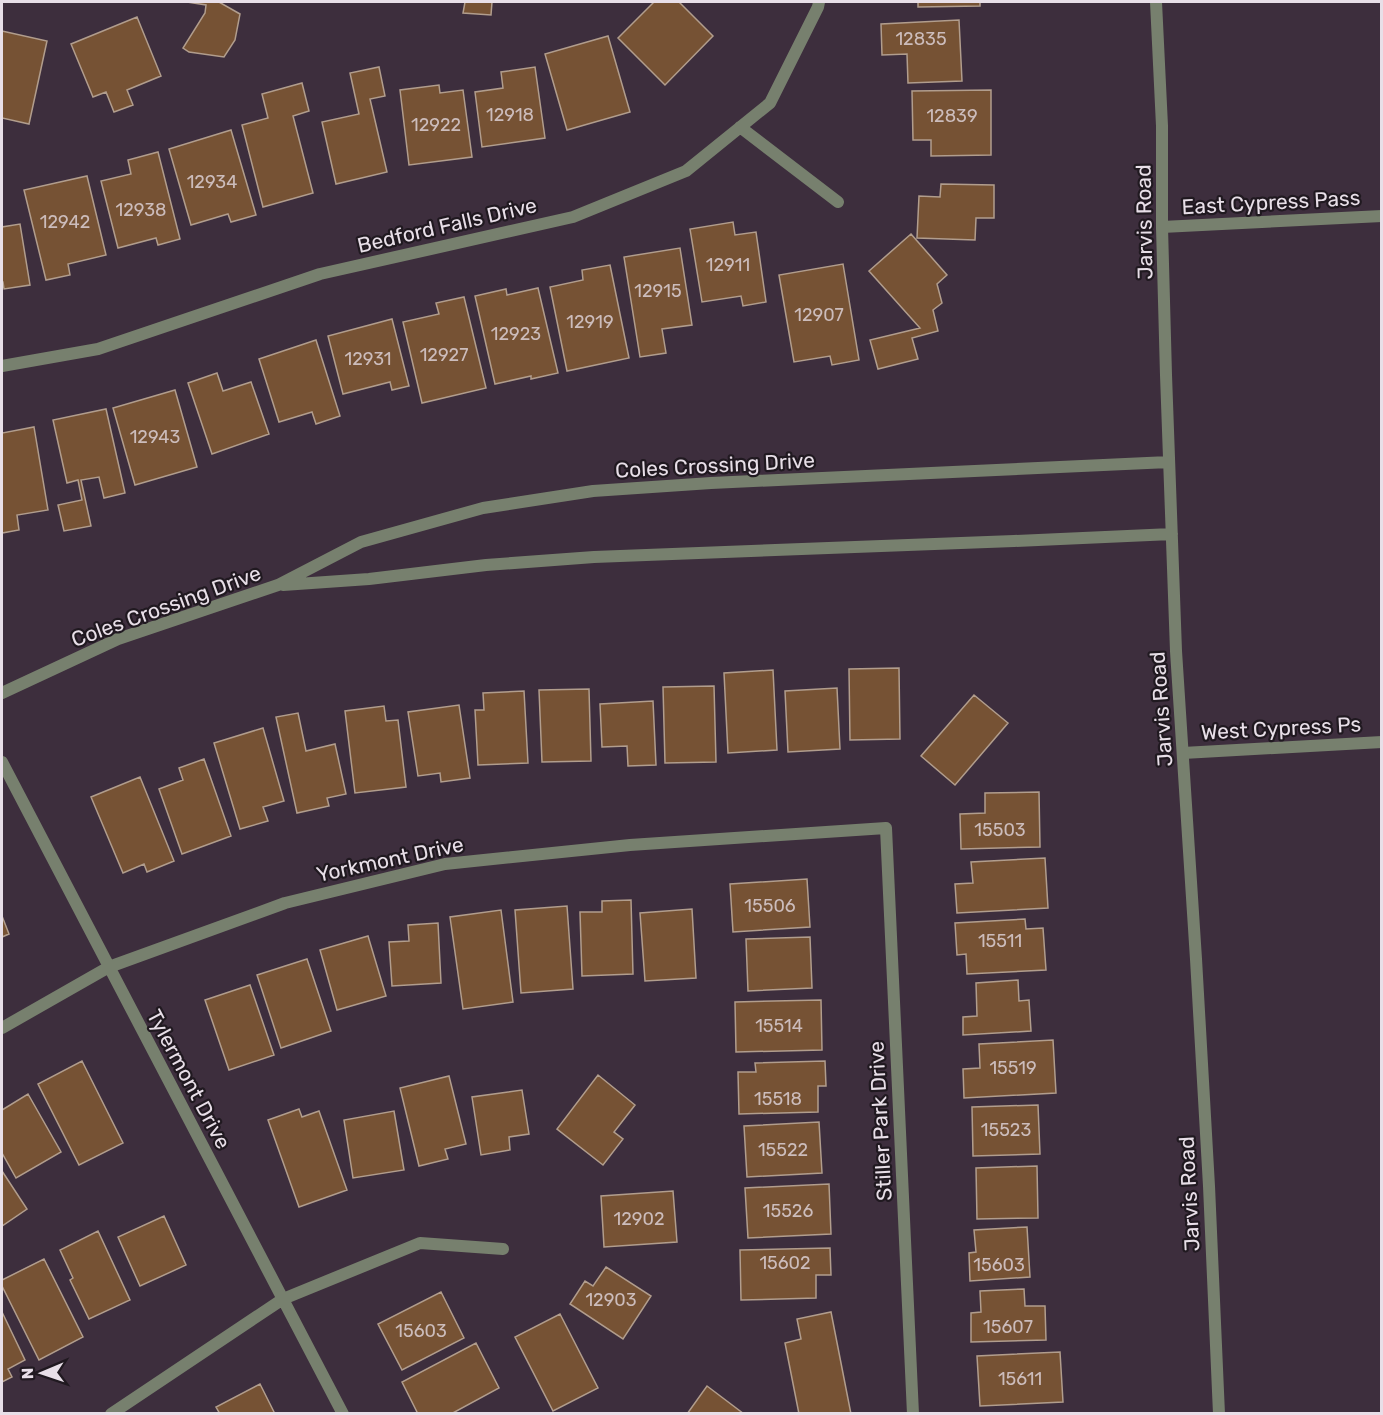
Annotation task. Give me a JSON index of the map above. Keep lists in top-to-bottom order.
{
  "streets": {
    "street": [
      "East Cypress Pass",
      "Jarvis Road",
      "Bedford Falls Drive",
      "Coles Crossing Drive",
      "West Cypress Ps",
      "Yorkmont Drive",
      "Tylermont Drive",
      "Stiller Park Drive"
    ]
  },
  "crossings": [
    ["East Cypress Pass", "Jarvis Road"],
    ["Jarvis Road", "Coles Crossing Drive"],
    ["Jarvis Road", "West Cypress Ps"],
    ["Yorkmont Drive", "Tylermont Drive"],
    ["Yorkmont Drive", "Stiller Park Drive"]
  ],
  "house_numbers": [
    "12835",
    "12918",
    "12839",
    "12922",
    "12934",
    "12938",
    "12942",
    "12911",
    "12915",
    "12907",
    "12919",
    "12923",
    "12927",
    "12931",
    "12943",
    "15503",
    "15506",
    "15511",
    "15514",
    "15519",
    "15518",
    "15523",
    "15522",
    "15526",
    "12902",
    "15602",
    "15603",
    "12903",
    "15607",
    "15603",
    "15611"
  ],
  "north": "left"
}
